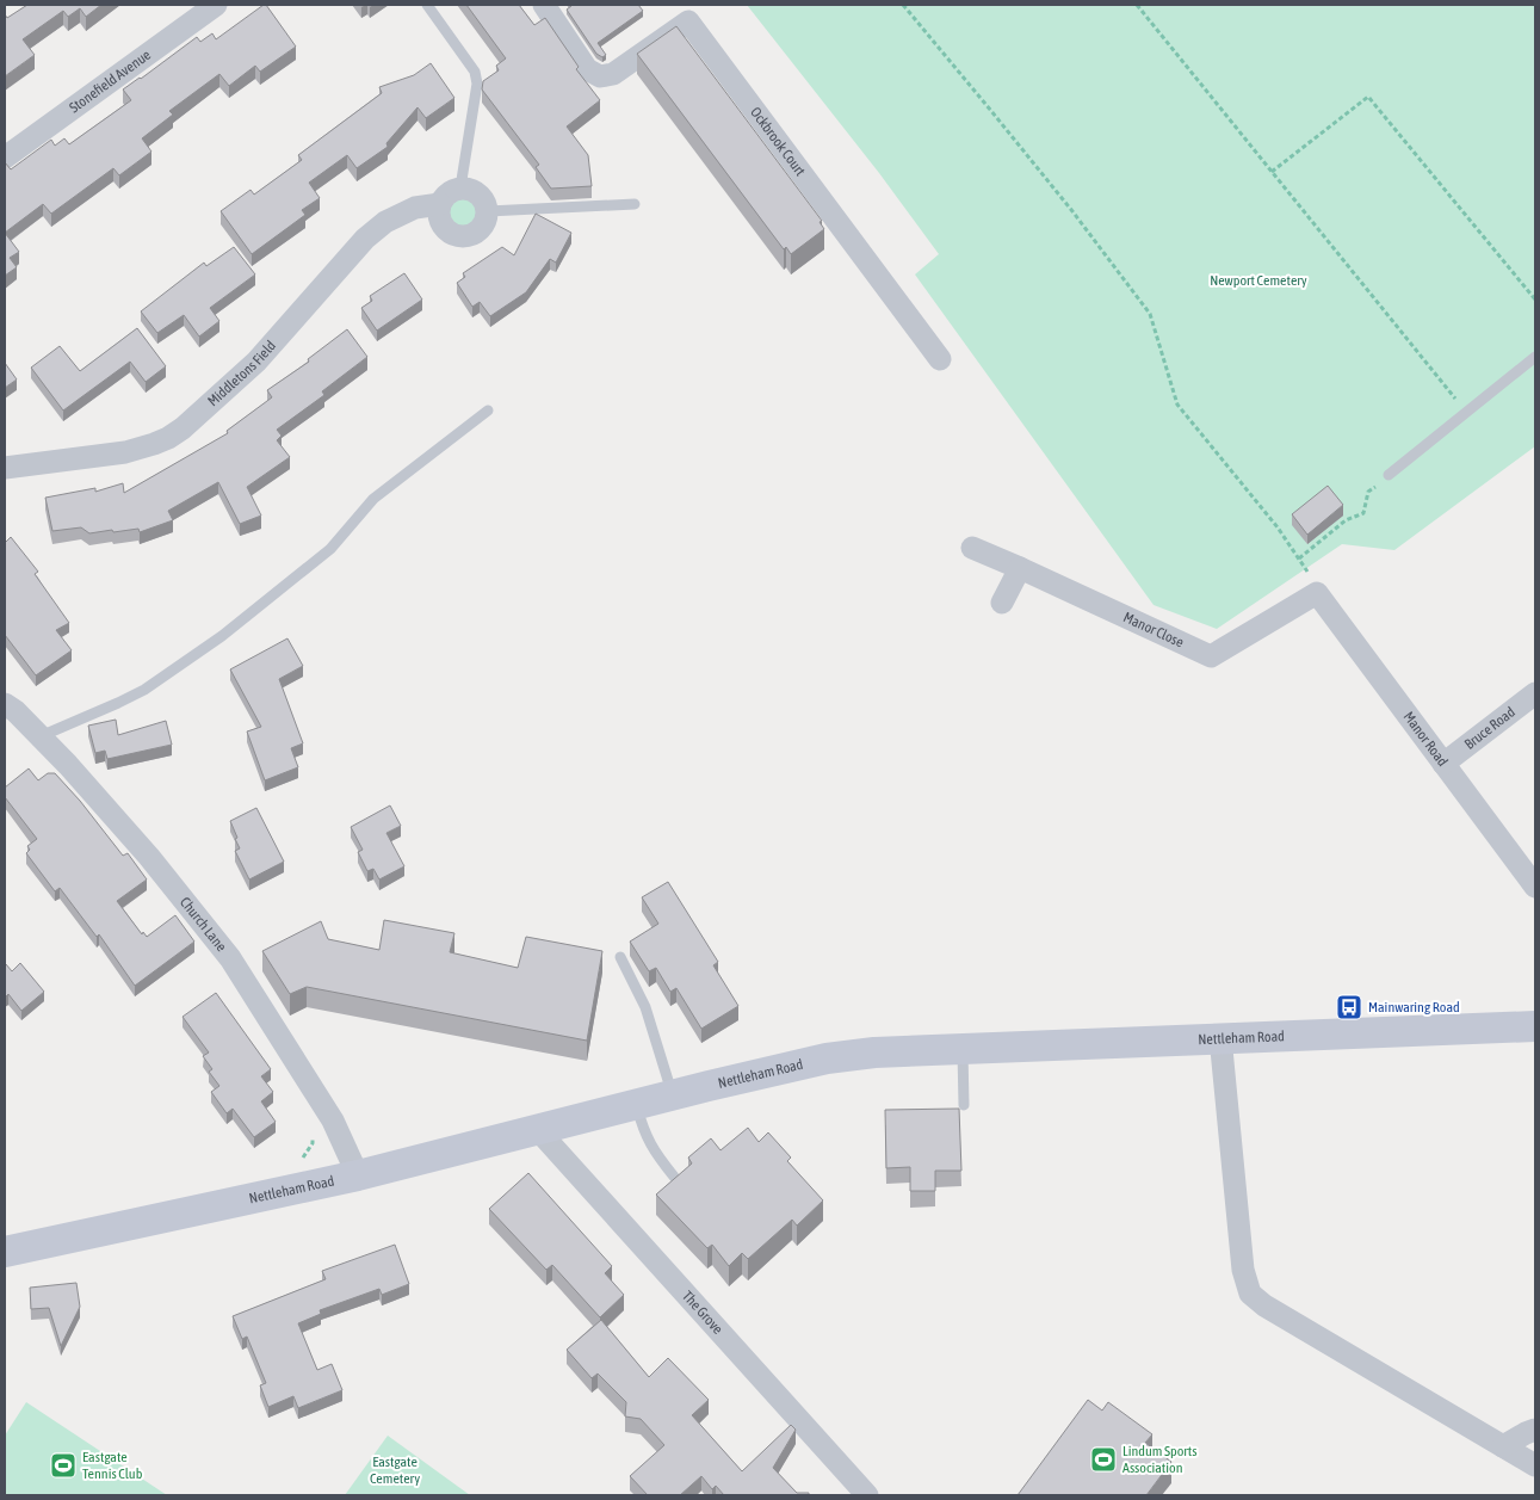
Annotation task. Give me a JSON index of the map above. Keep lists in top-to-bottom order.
{
  "streets": {
    "street": [
      "Stonefield Avenue",
      "Ockbrook Court",
      "Middletons Field",
      "Manor Close",
      "Bruce Road",
      "Manor Road",
      "Church Lane",
      "Nettleham Road",
      "The Grove"
    ]
  },
  "crossings": [
    ["Manor Close", "Manor Road"],
    ["Bruce Road", "Manor Road"],
    ["Church Lane", "Nettleham Road"],
    ["Nettleham Road", "The Grove"]
  ],
  "parks": ["Newport Cemetery", "Eastgate Cemetery"],
  "places": {
    "bus stop": ["Mainwaring Road"],
    "sports": ["Lindum Sports Association", "Eastgate Tennis Club"]
  }
}
